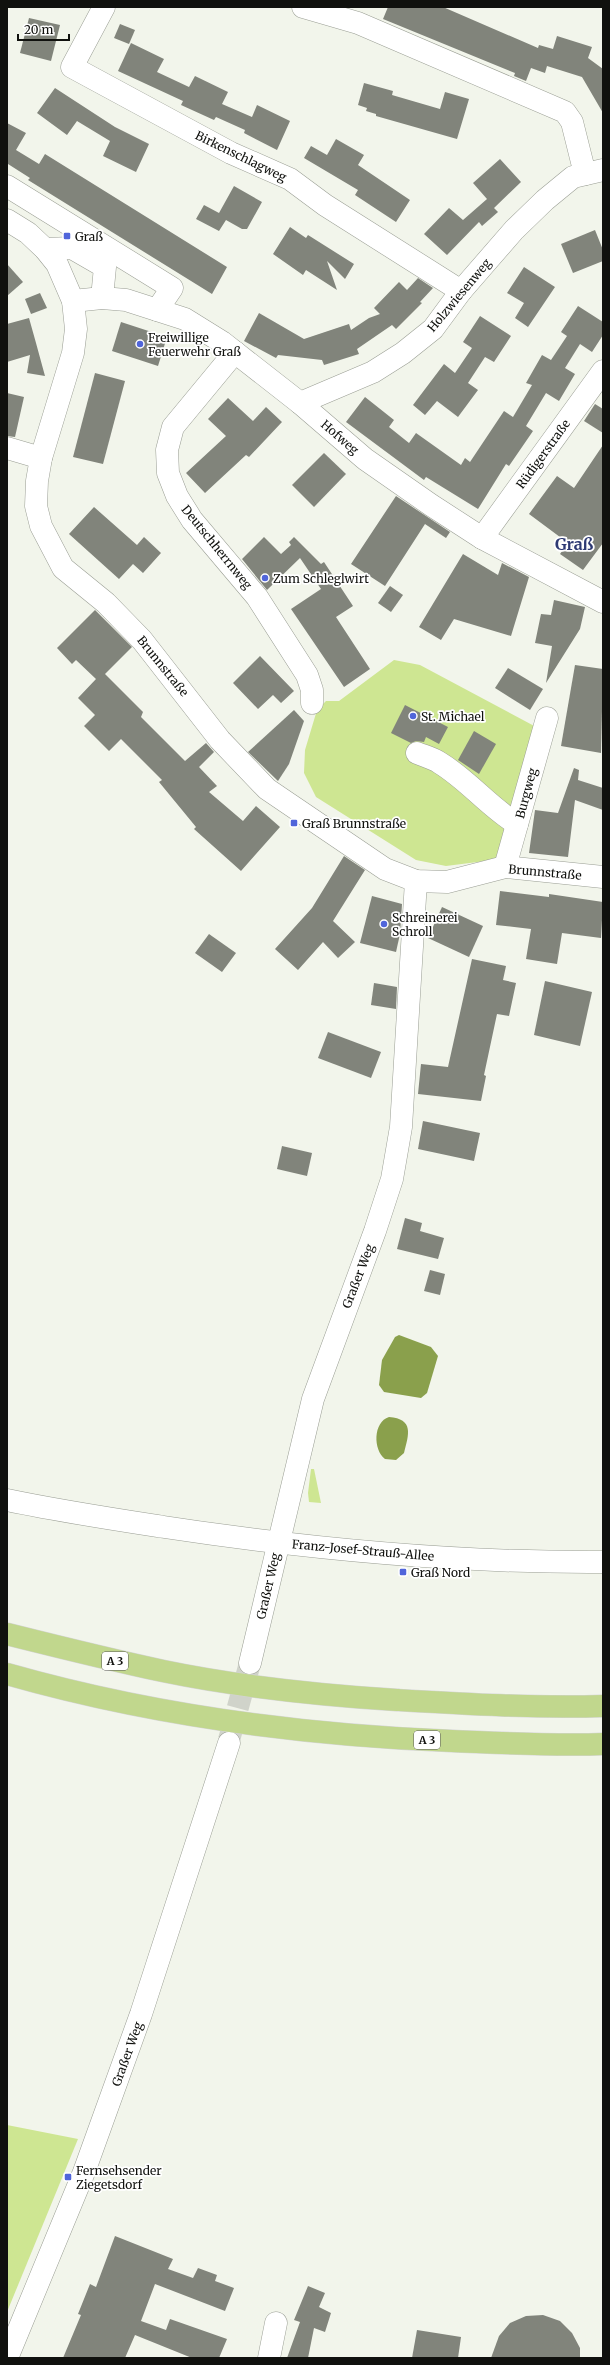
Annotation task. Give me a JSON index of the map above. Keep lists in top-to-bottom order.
{
  "streets": {
    "highway": ["A 3"],
    "street": [
      "Birkenschlagweg",
      "Holzwiesenweg",
      "Hofweg",
      "Rüdigerstraße",
      "Deutschherrnweg",
      "Brunnstraße",
      "Burgweg",
      "Graßer Weg",
      "Franz-Josef-Strauß-Allee"
    ]
  },
  "crossings": [
    ["Birkenschlagweg", "Holzwiesenweg"],
    ["Holzwiesenweg", "Hofweg"],
    ["Hofweg", "Rüdigerstraße"],
    ["Hofweg", "Deutschherrnweg"],
    ["Hofweg", "Brunnstraße"],
    ["Brunnstraße", "Burgweg"],
    ["Brunnstraße", "Graßer Weg"],
    ["Graßer Weg", "Franz-Josef-Strauß-Allee"]
  ],
  "districts": ["Graß"],
  "places": {
    "transit": [
      "Graß",
      "Graß Brunnstraße",
      "Graß Nord",
      "Fernsehsender Ziegetsdorf"
    ],
    "other": [
      "Freiwillige Feuerwehr Graß",
      "Zum Schleglwirt",
      "St. Michael",
      "Schreinerei Schroll"
    ]
  },
  "scale_bar": "20 m"
}
